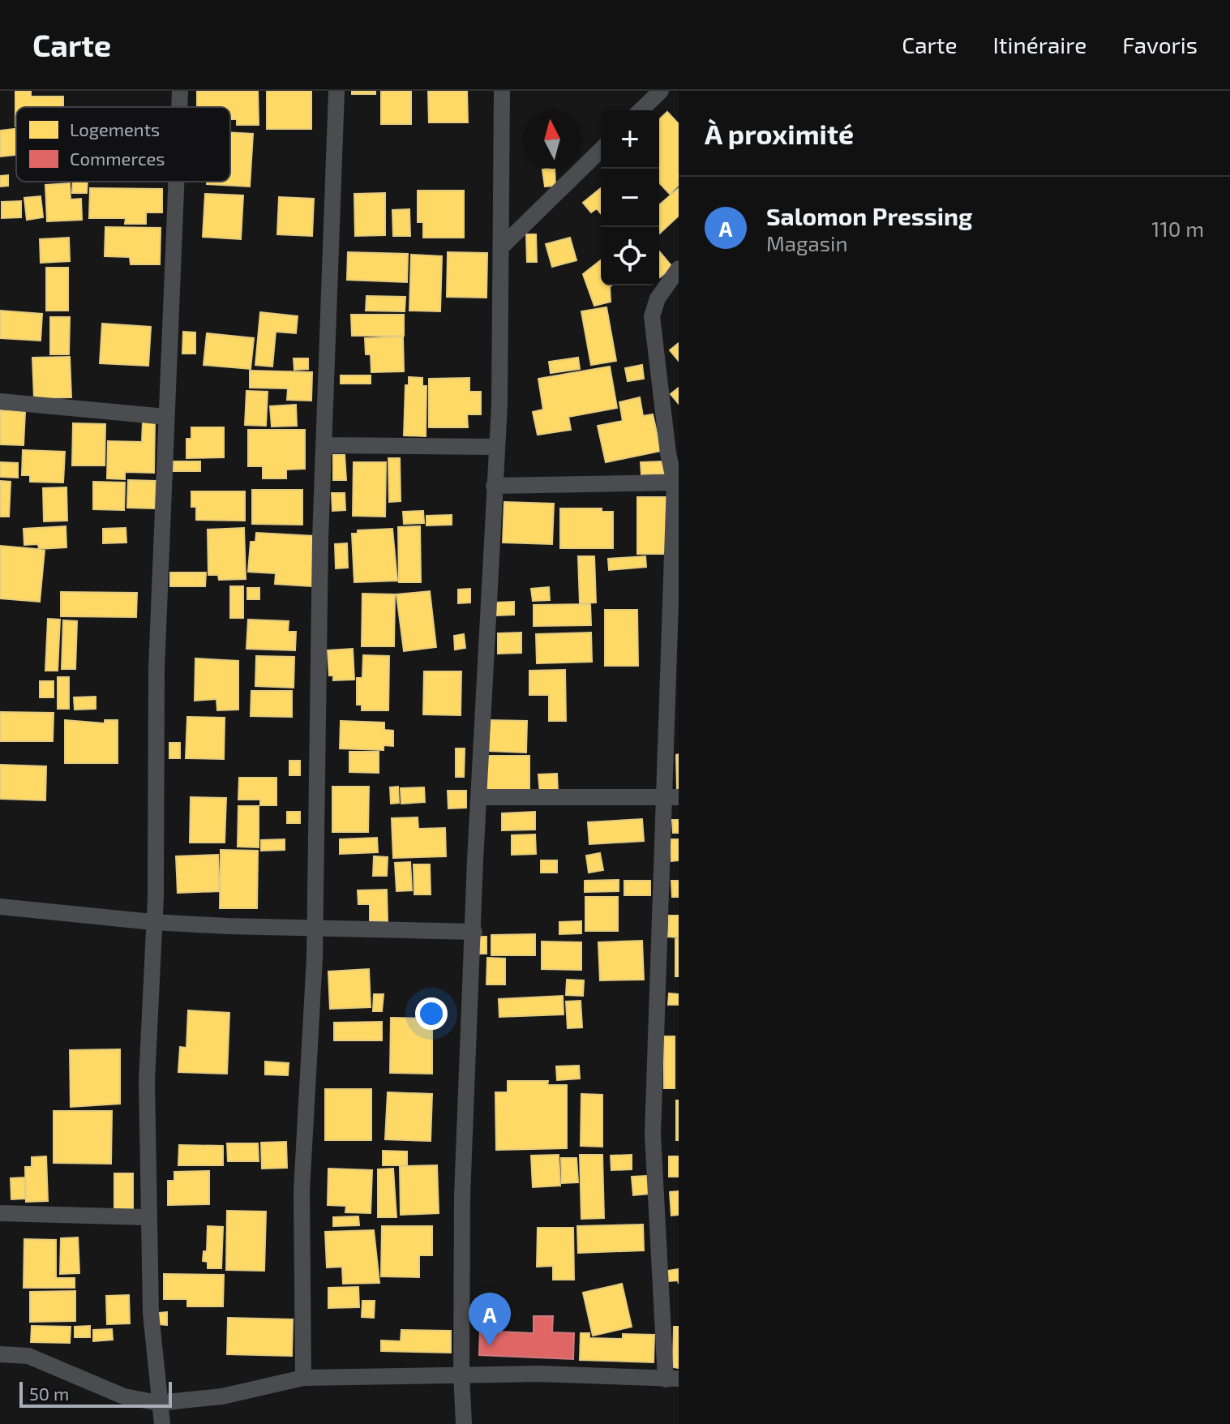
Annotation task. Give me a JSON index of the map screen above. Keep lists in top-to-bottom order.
{
  "legend": ["Logements", "Commerces"],
  "scale_bar": "50 m",
  "north": "top",
  "page": {
    "header": "Carte",
    "nav": ["Carte", "Itinéraire", "Favoris"],
    "heading": "À proximité",
    "map_buttons": ["+", "−"],
    "list": [
      {
        "mark": "A",
        "name": "Salomon Pressing",
        "note": "Magasin",
        "value": "110 m"
      }
    ],
    "pins": "A",
    "scale": "50 m"
  }
}
